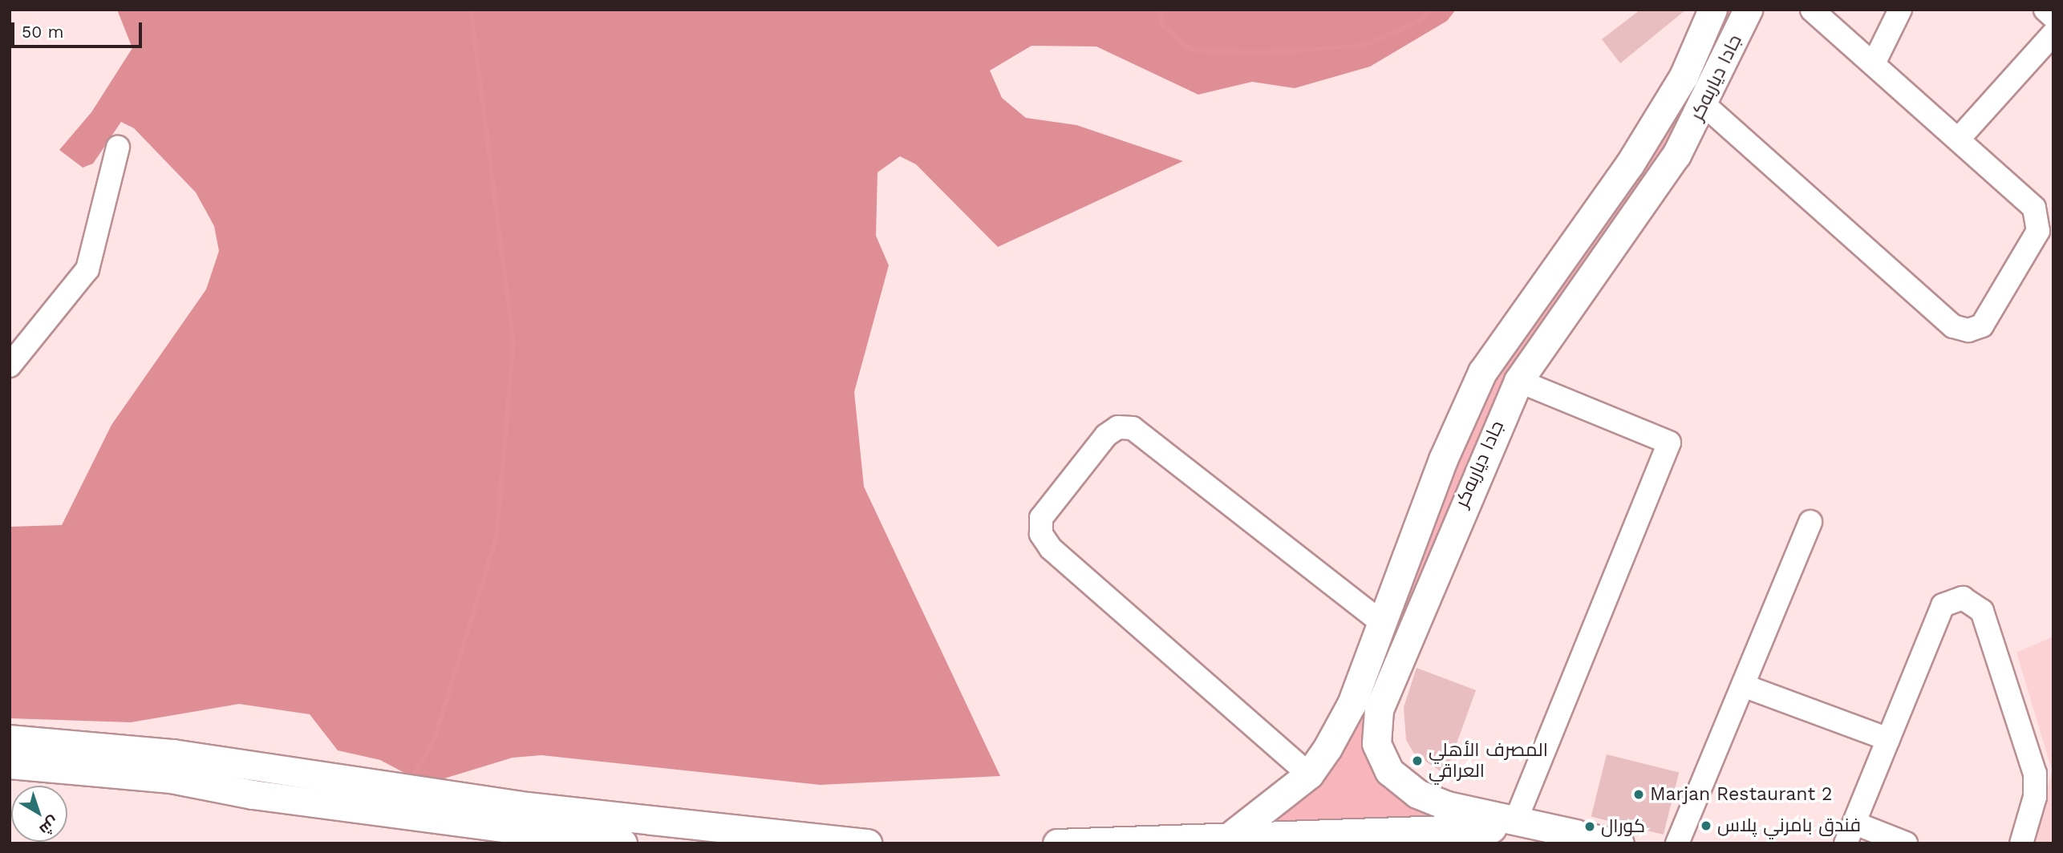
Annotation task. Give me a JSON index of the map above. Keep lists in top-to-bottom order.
{
  "streets": {
    "main road": ["جادا دیاربه‌كر"]
  },
  "places": [
    "المصرف الأهلي العراقي",
    "Marjan Restaurant 2",
    "فندق بامرني پلاس",
    "كورال"
  ],
  "scale_bar": "50 m",
  "north": "bottom right"
}
